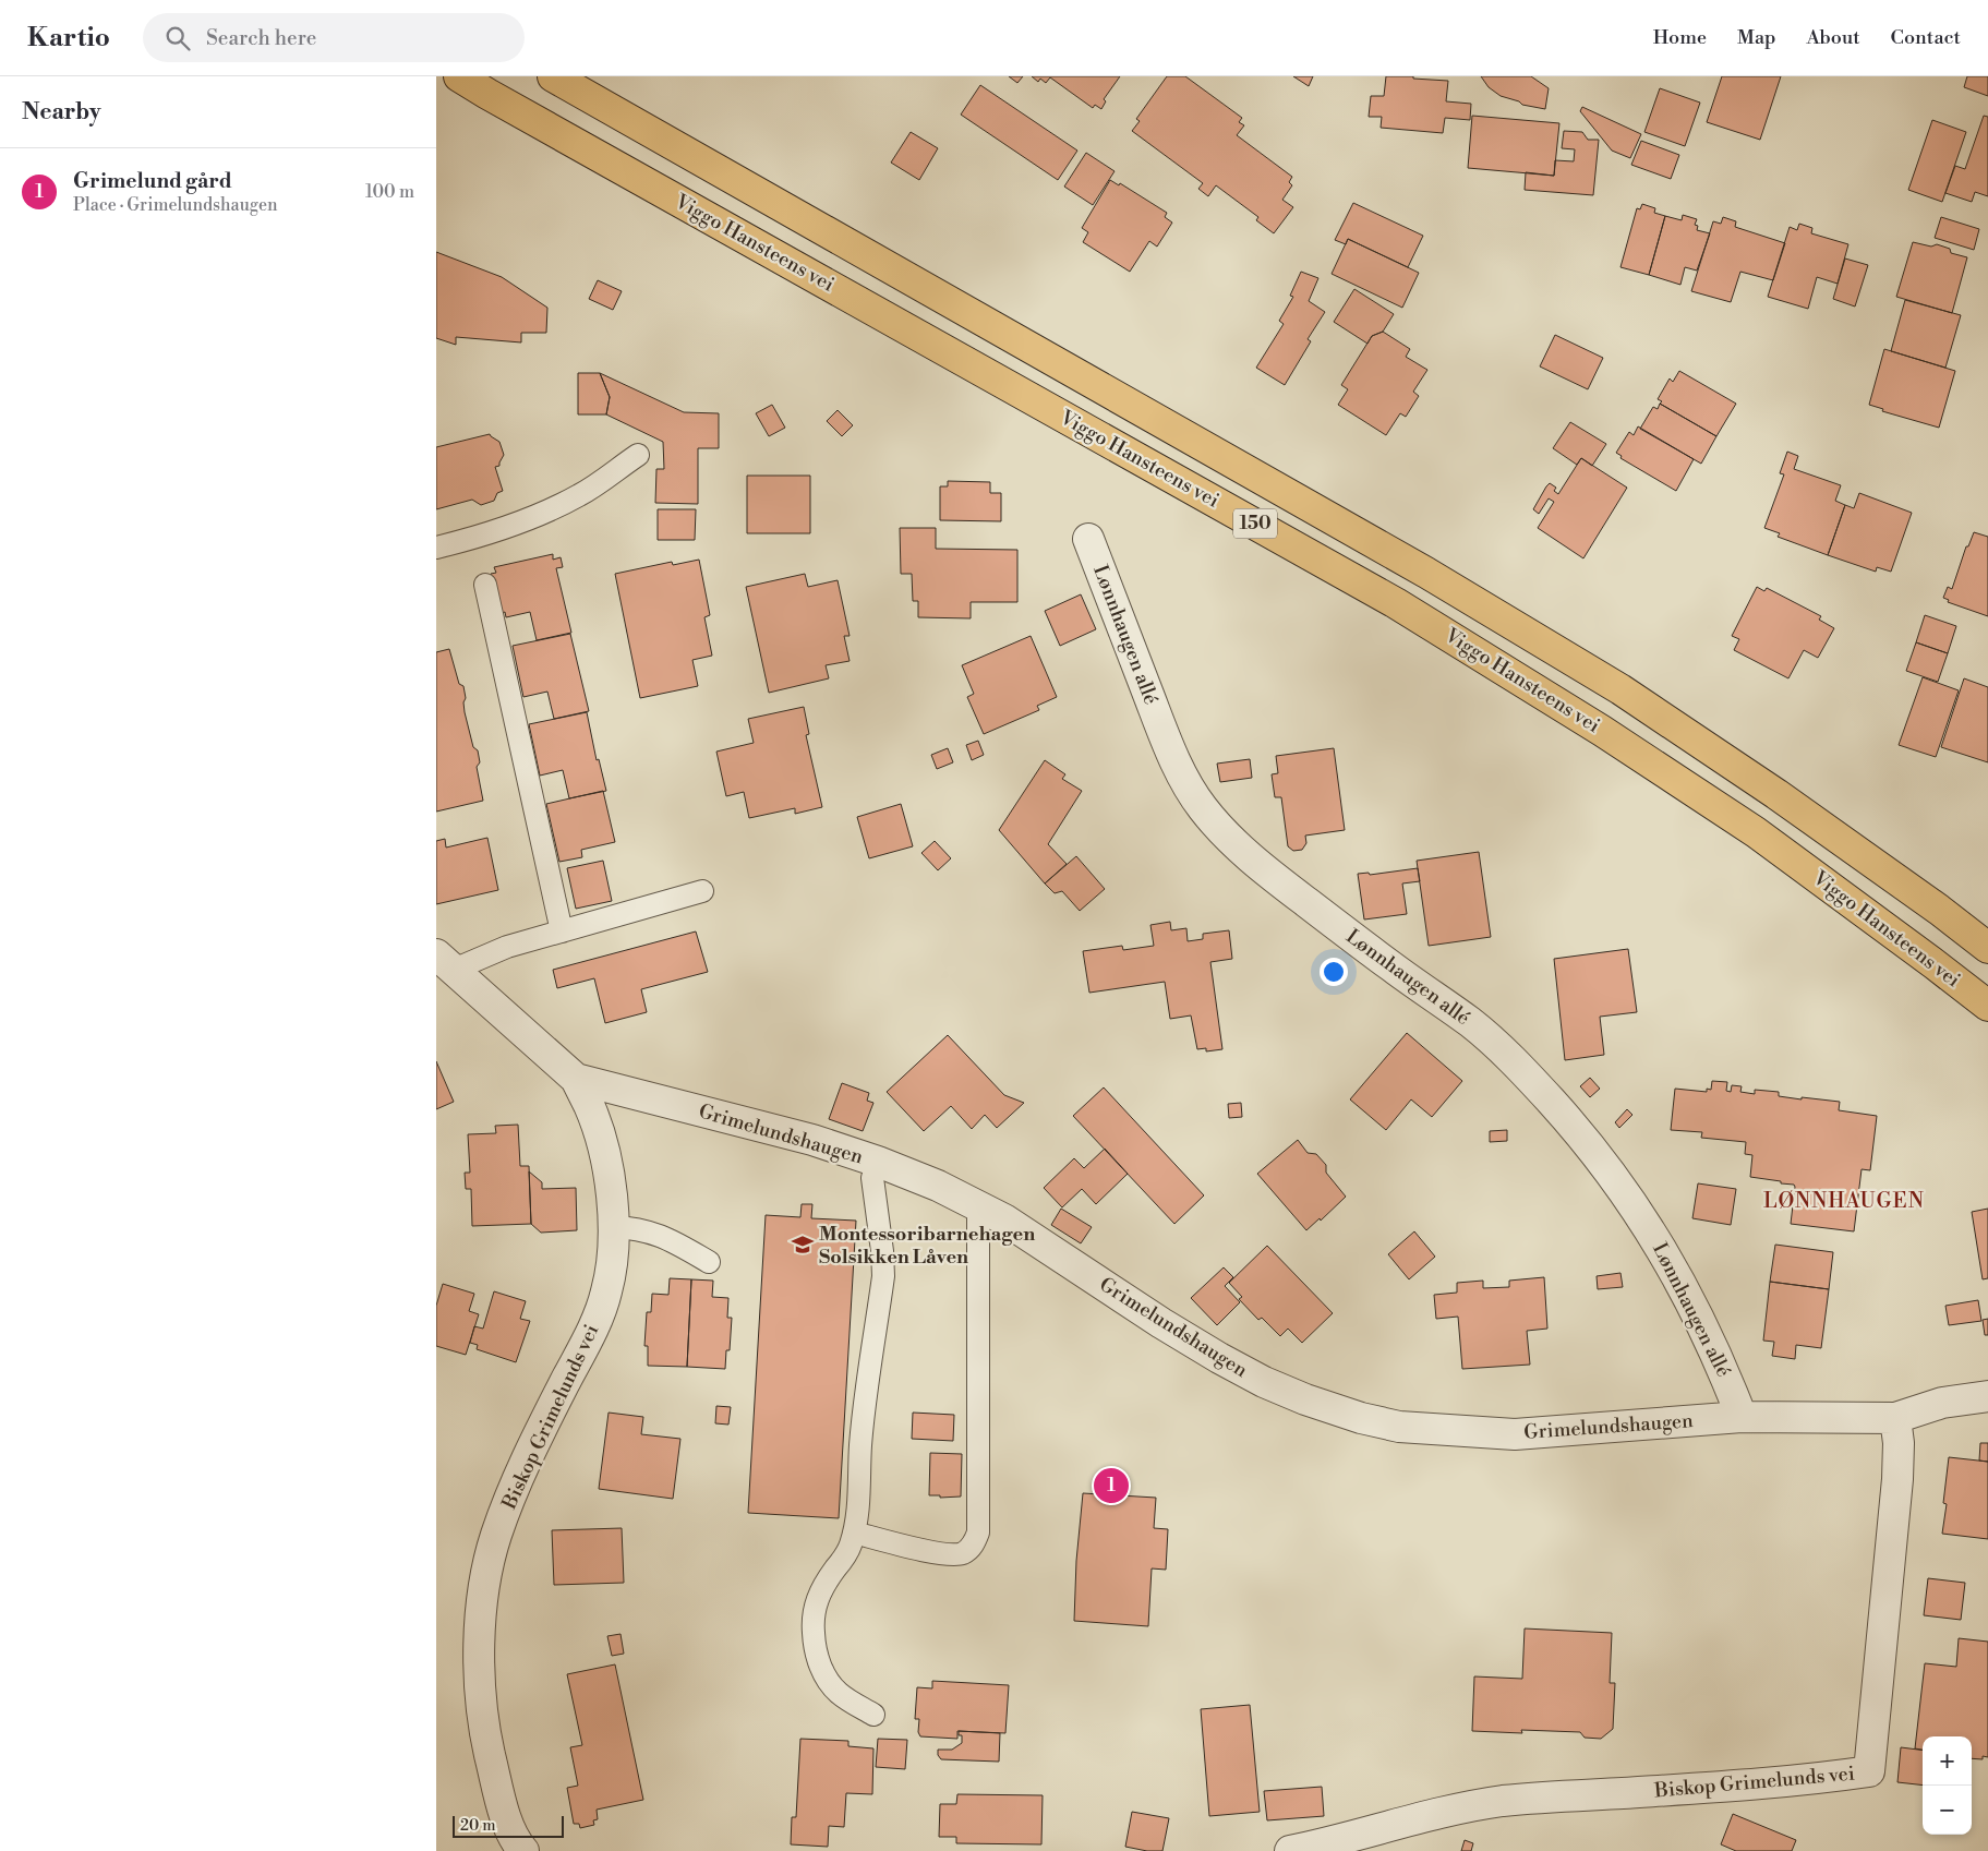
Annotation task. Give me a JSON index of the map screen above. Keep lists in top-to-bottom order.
{
  "streets": {
    "highway": ["Viggo Hansteens vei", "150"],
    "street": ["Lønnhaugen allé", "Grimelundshaugen", "Biskop Grimelunds vei"]
  },
  "crossings": [
    ["Lønnhaugen allé", "Grimelundshaugen"],
    ["Grimelundshaugen", "Biskop Grimelunds vei"]
  ],
  "districts": ["LØNNHAUGEN"],
  "places": {
    "school or university": ["Montessoribarnehagen Solsikken Låven"]
  },
  "scale_bar": "20 m",
  "page": {
    "header": "Kartio",
    "search": "Search here",
    "nav": [
      "Home",
      "Map",
      "About",
      "Contact"
    ],
    "heading": "Nearby",
    "list": [
      {
        "mark": "1",
        "name": "Grimelund gård",
        "note": "Place · Grimelundshaugen",
        "value": "100 m"
      }
    ],
    "pins": "1",
    "map_buttons": ["+", "−"],
    "scale": "20 m"
  }
}
